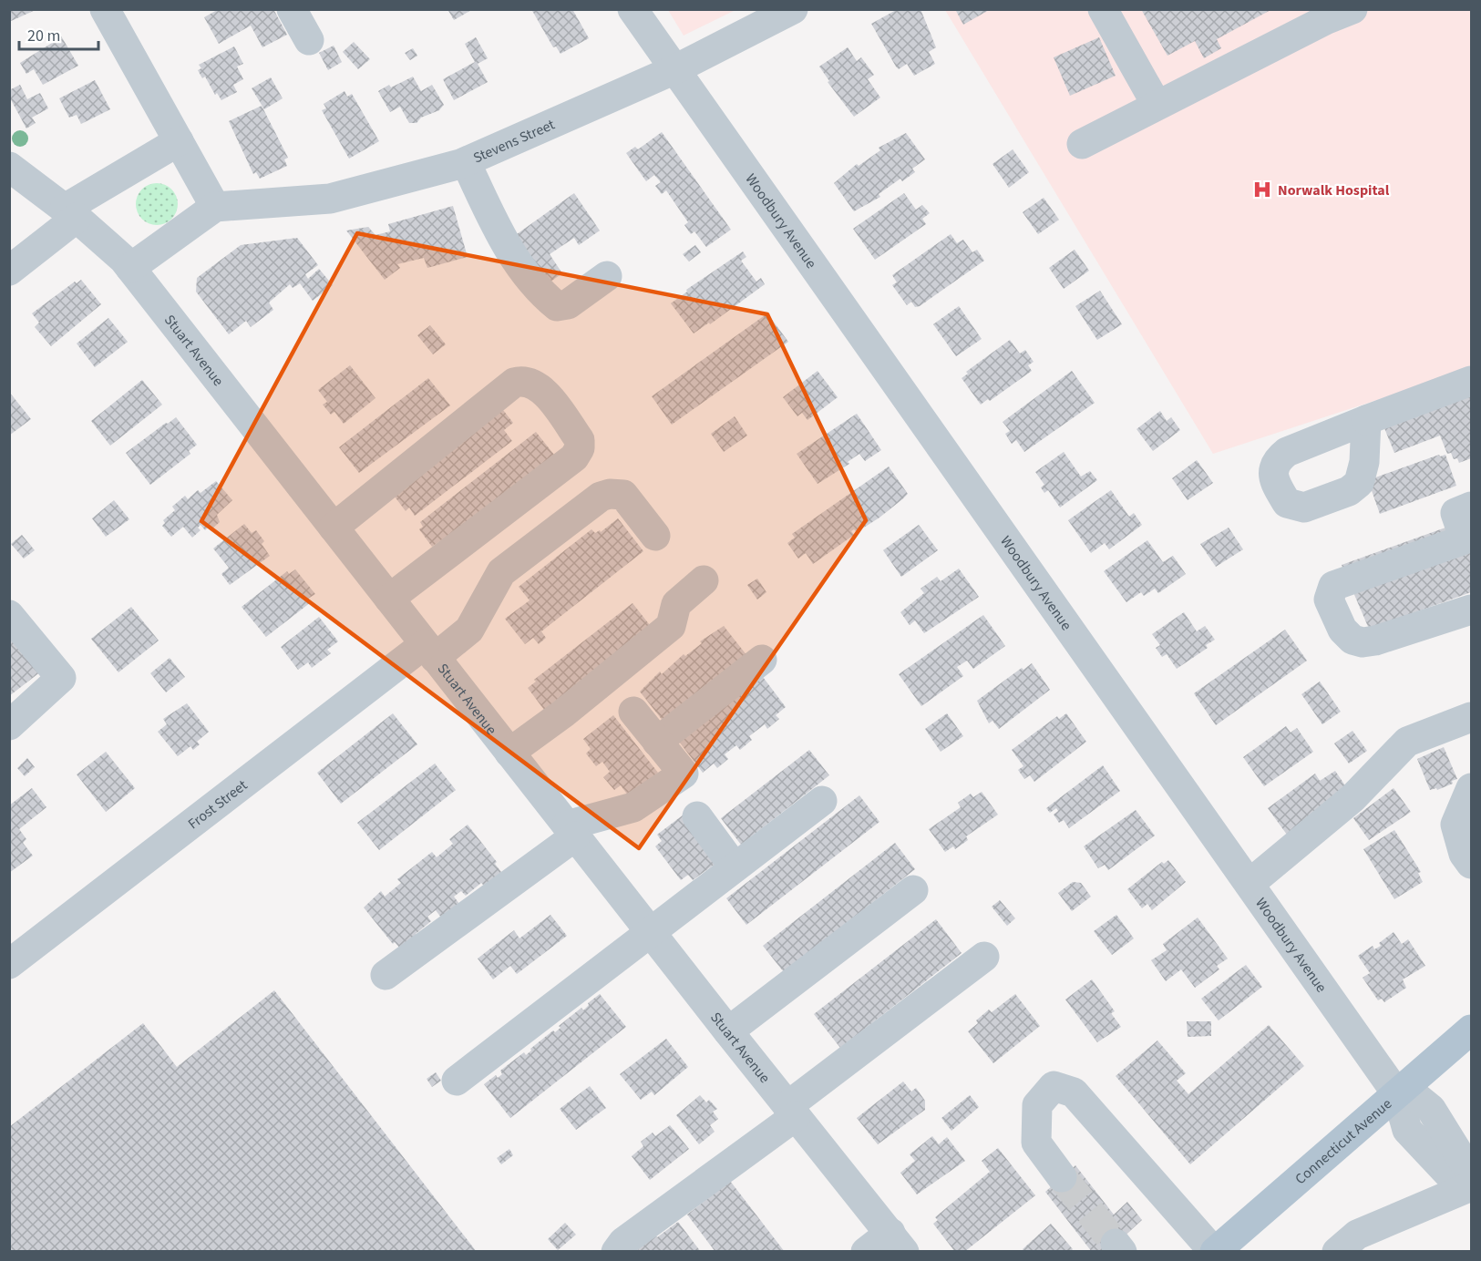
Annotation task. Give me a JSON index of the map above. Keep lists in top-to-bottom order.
{
  "streets": {
    "main road": ["Connecticut Avenue"],
    "street": [
      "Stevens Street",
      "Woodbury Avenue",
      "Stuart Avenue",
      "Frost Street"
    ]
  },
  "crossings": [
    ["Stevens Street", "Woodbury Avenue"],
    ["Woodbury Avenue", "Connecticut Avenue"],
    ["Stuart Avenue", "Frost Street"]
  ],
  "places": {
    "hospital": ["Norwalk Hospital"]
  },
  "scale_bar": "20 m"
}
